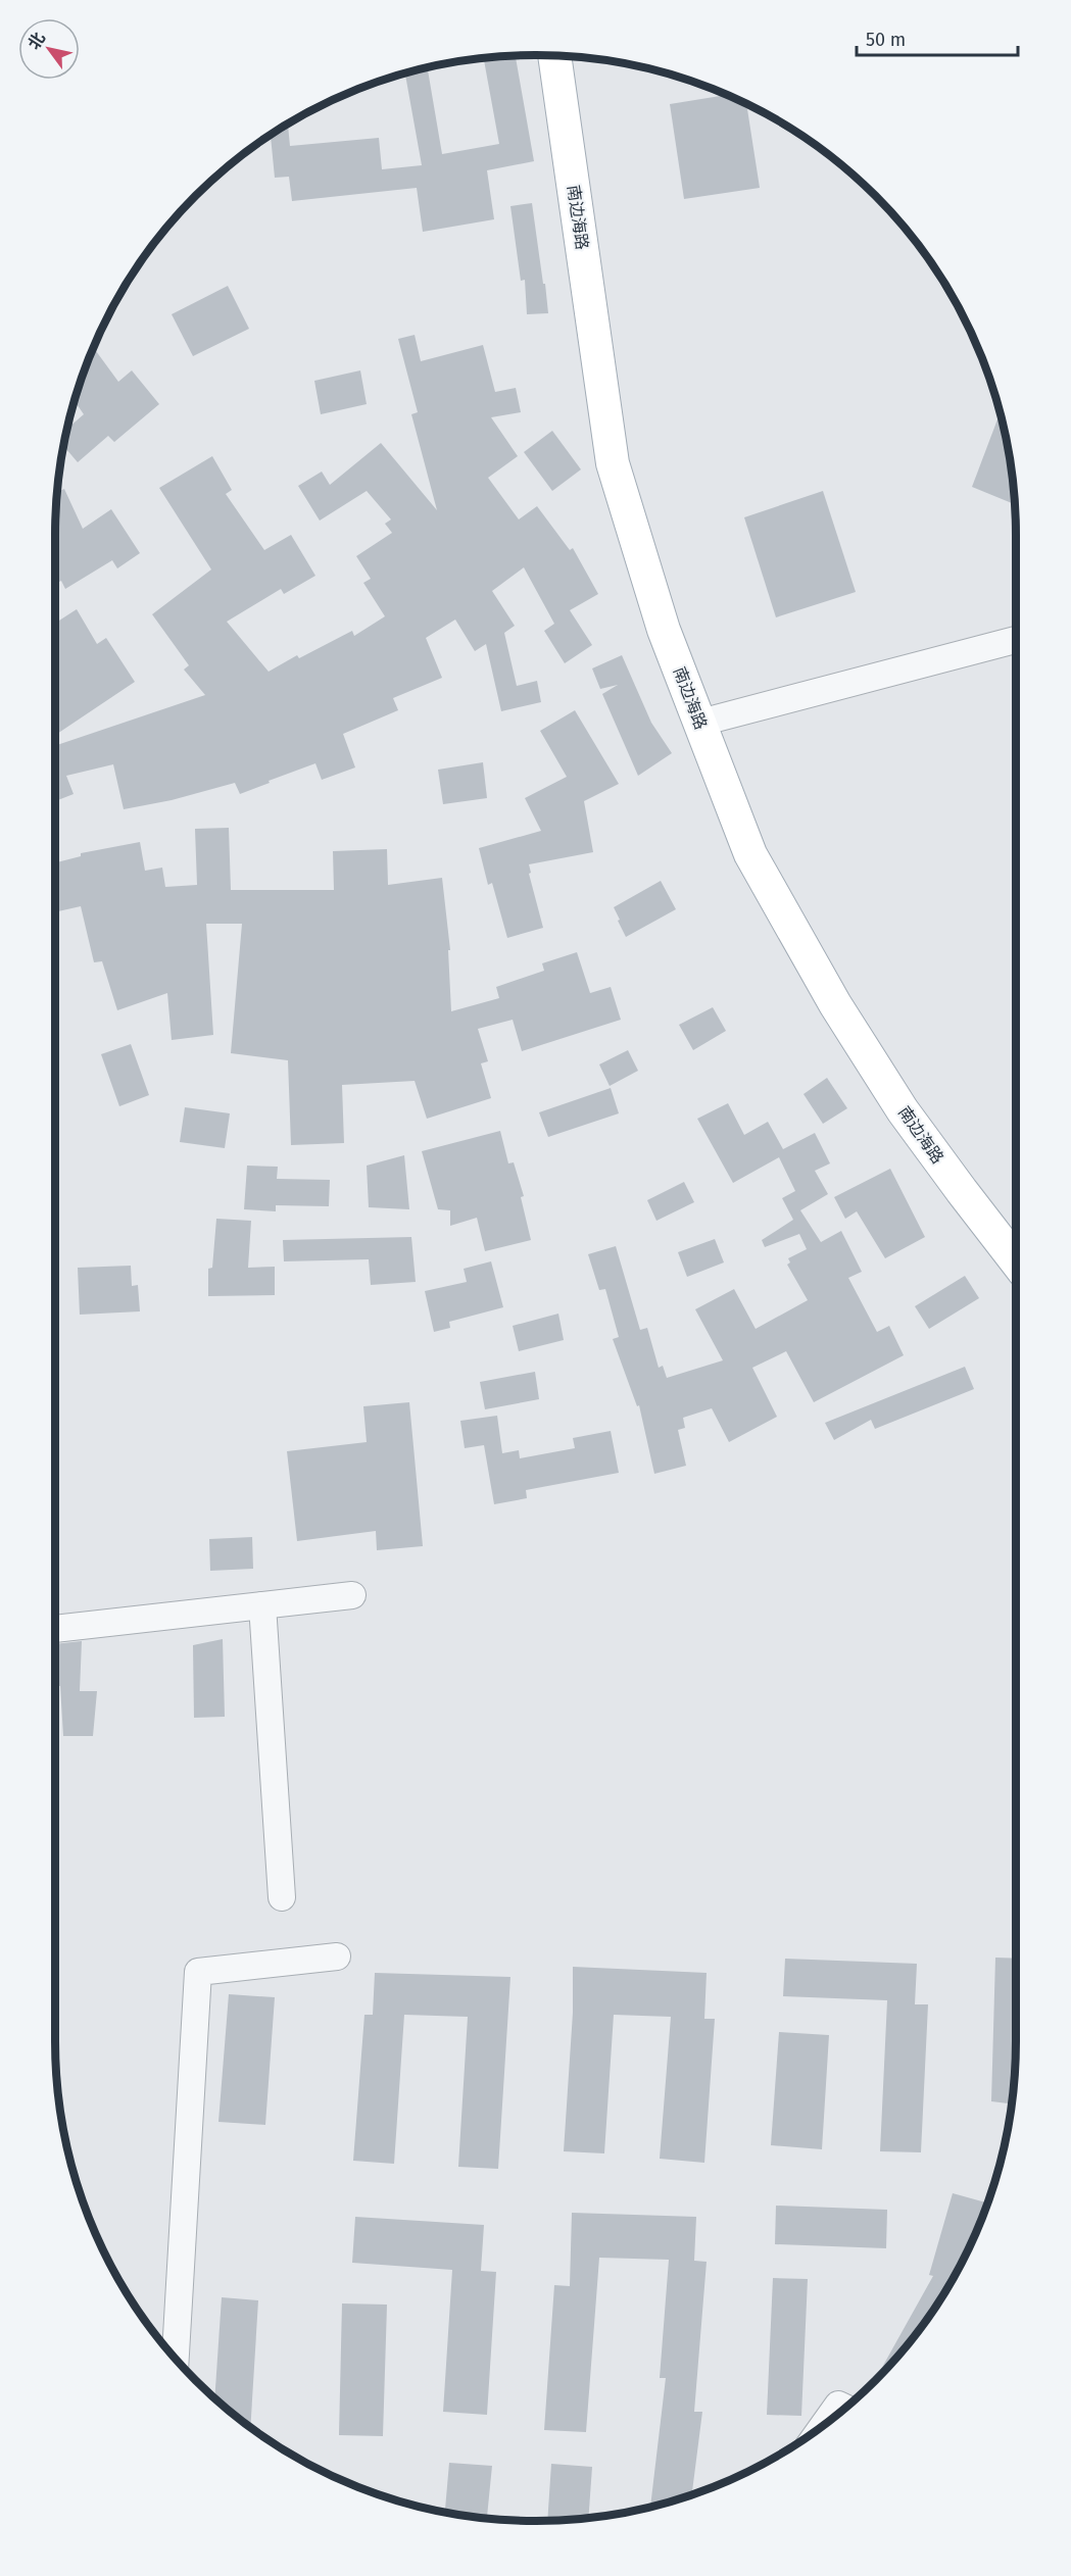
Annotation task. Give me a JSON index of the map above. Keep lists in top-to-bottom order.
{
  "streets": {
    "main road": ["南边海路"]
  },
  "scale_bar": "50 m",
  "north": "top left"
}
